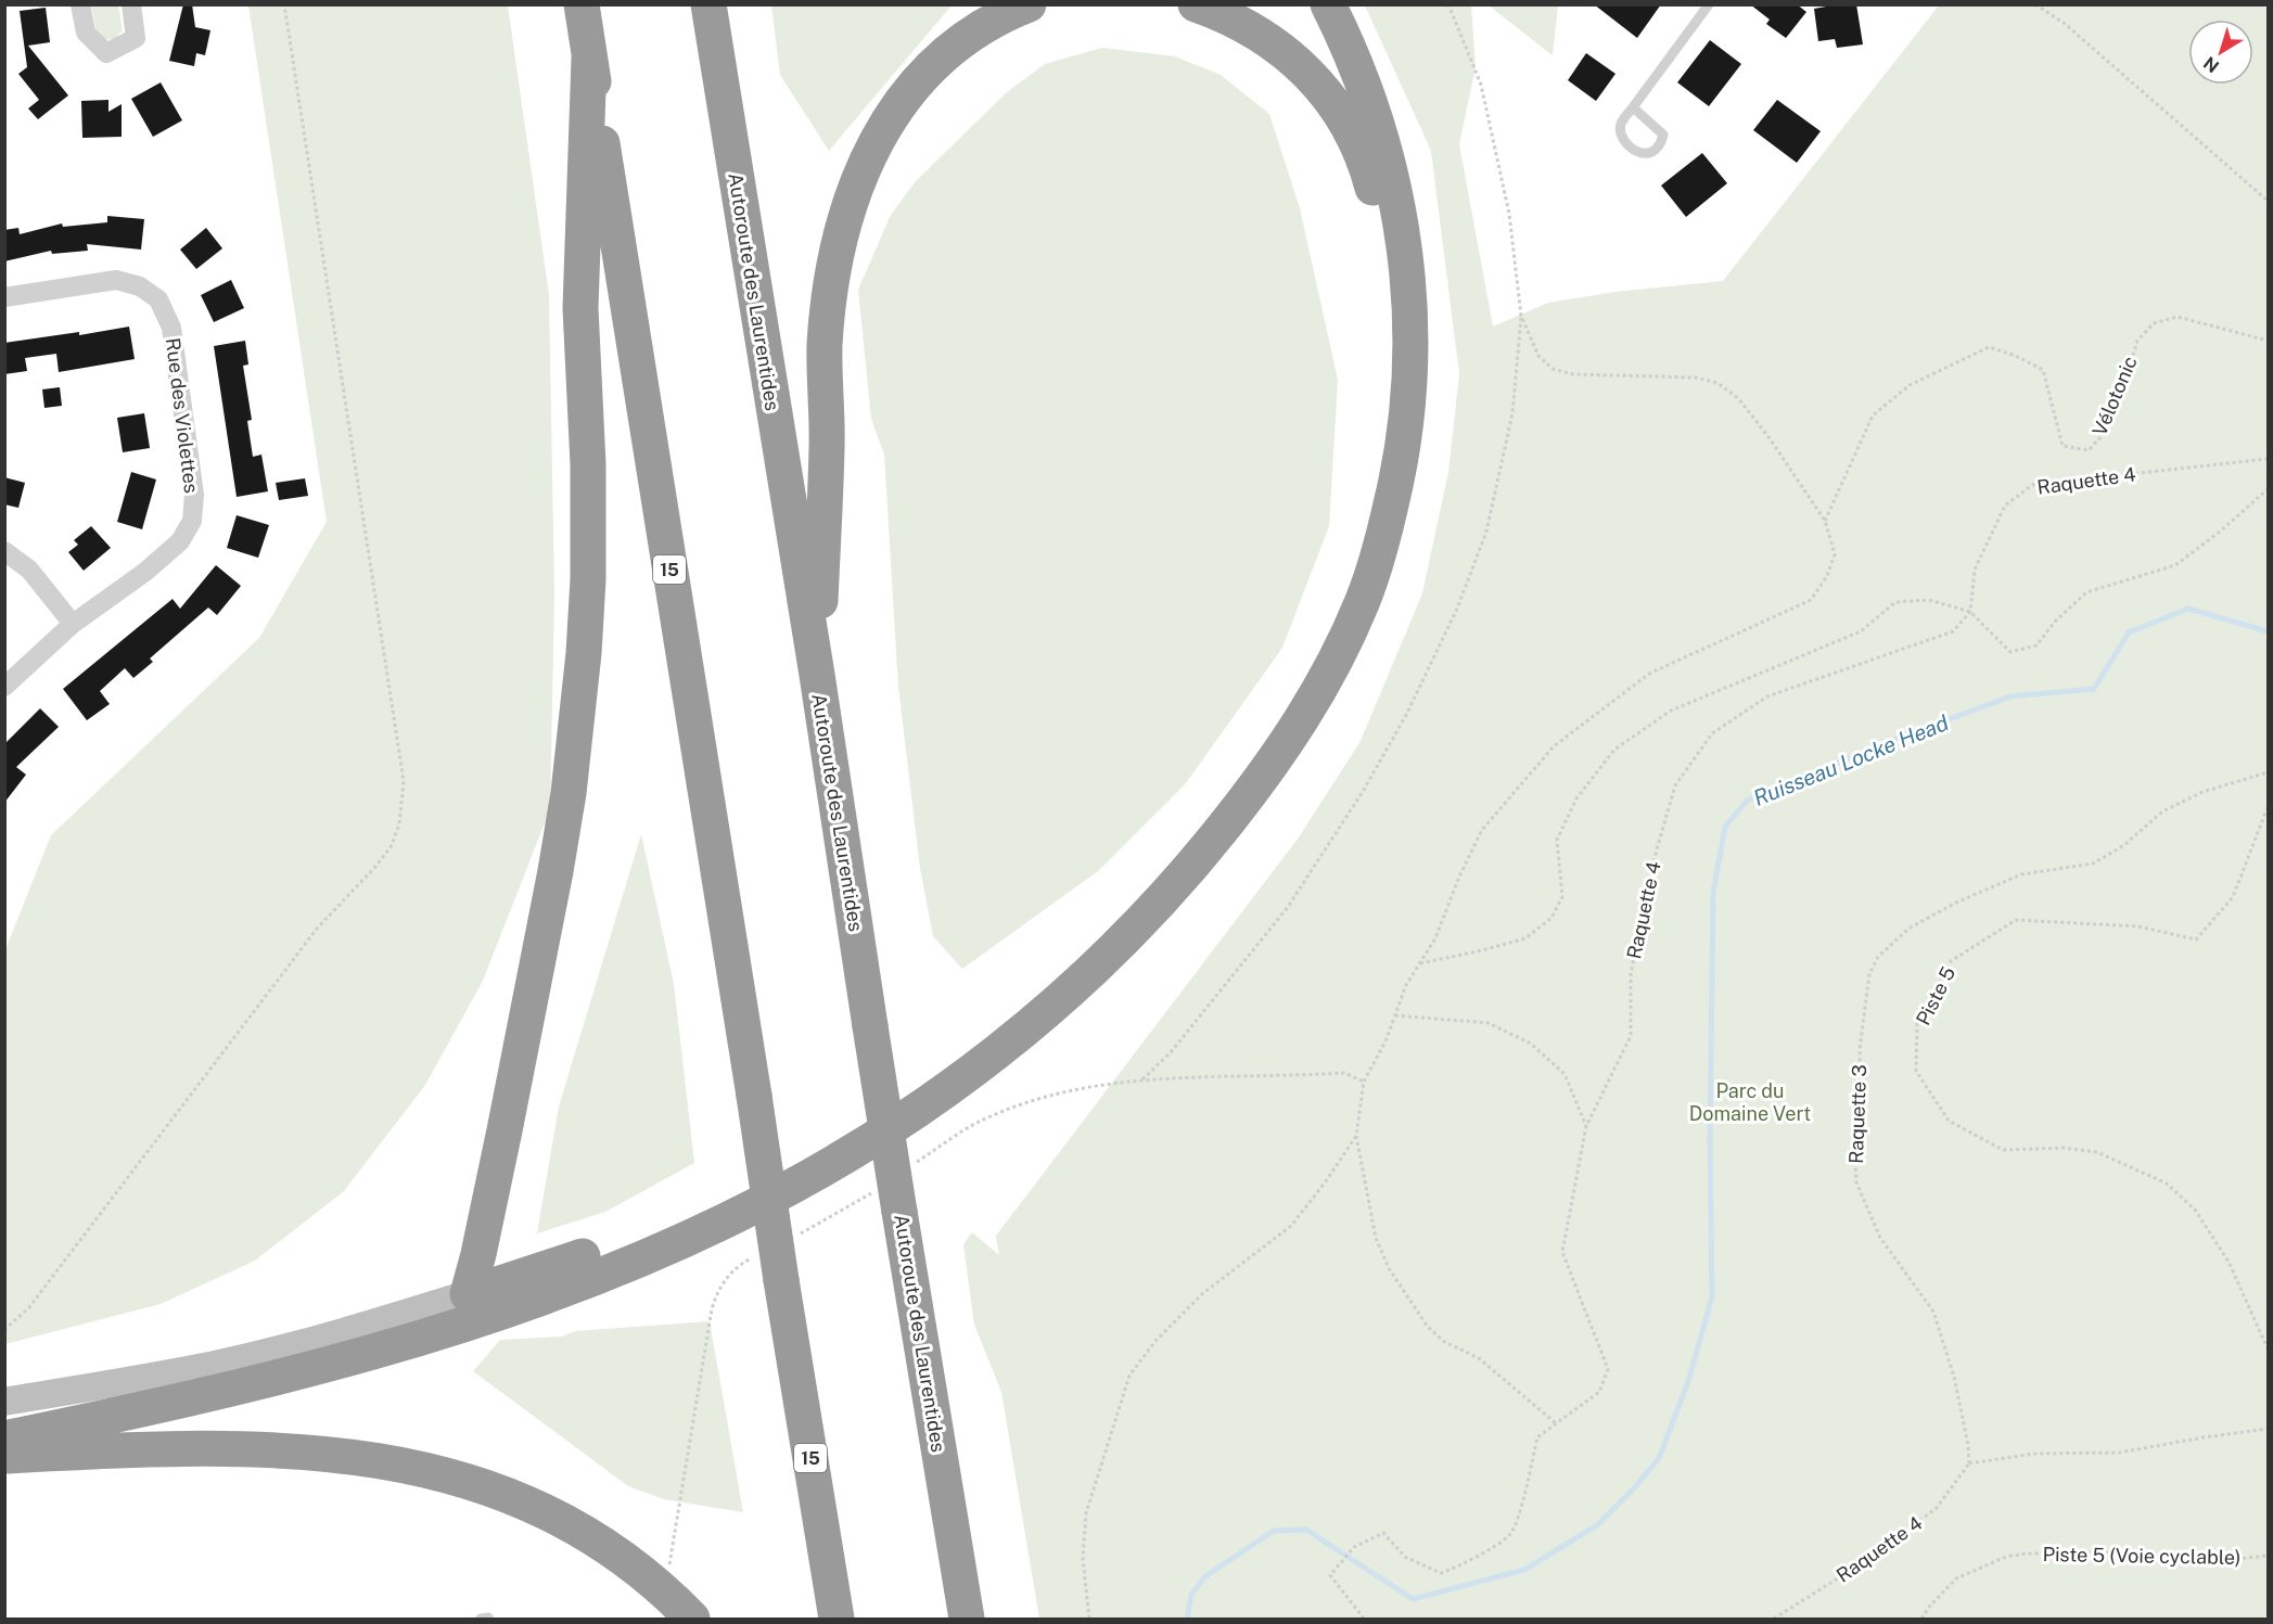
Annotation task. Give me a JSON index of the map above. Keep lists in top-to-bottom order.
{
  "streets": {
    "highway": ["Autoroute des Laurentides", "15"],
    "street": ["Rue des Violettes"],
    "path": [
      "Vélotonic",
      "Raquette 4",
      "Piste 5",
      "Raquette 3",
      "Piste 5 (Voie cyclable)"
    ]
  },
  "crossings": [
    ["Raquette 4", "Raquette 3"]
  ],
  "water": ["Ruisseau Locke Head"],
  "parks": ["Parc du Domaine Vert"],
  "north": "bottom left"
}
